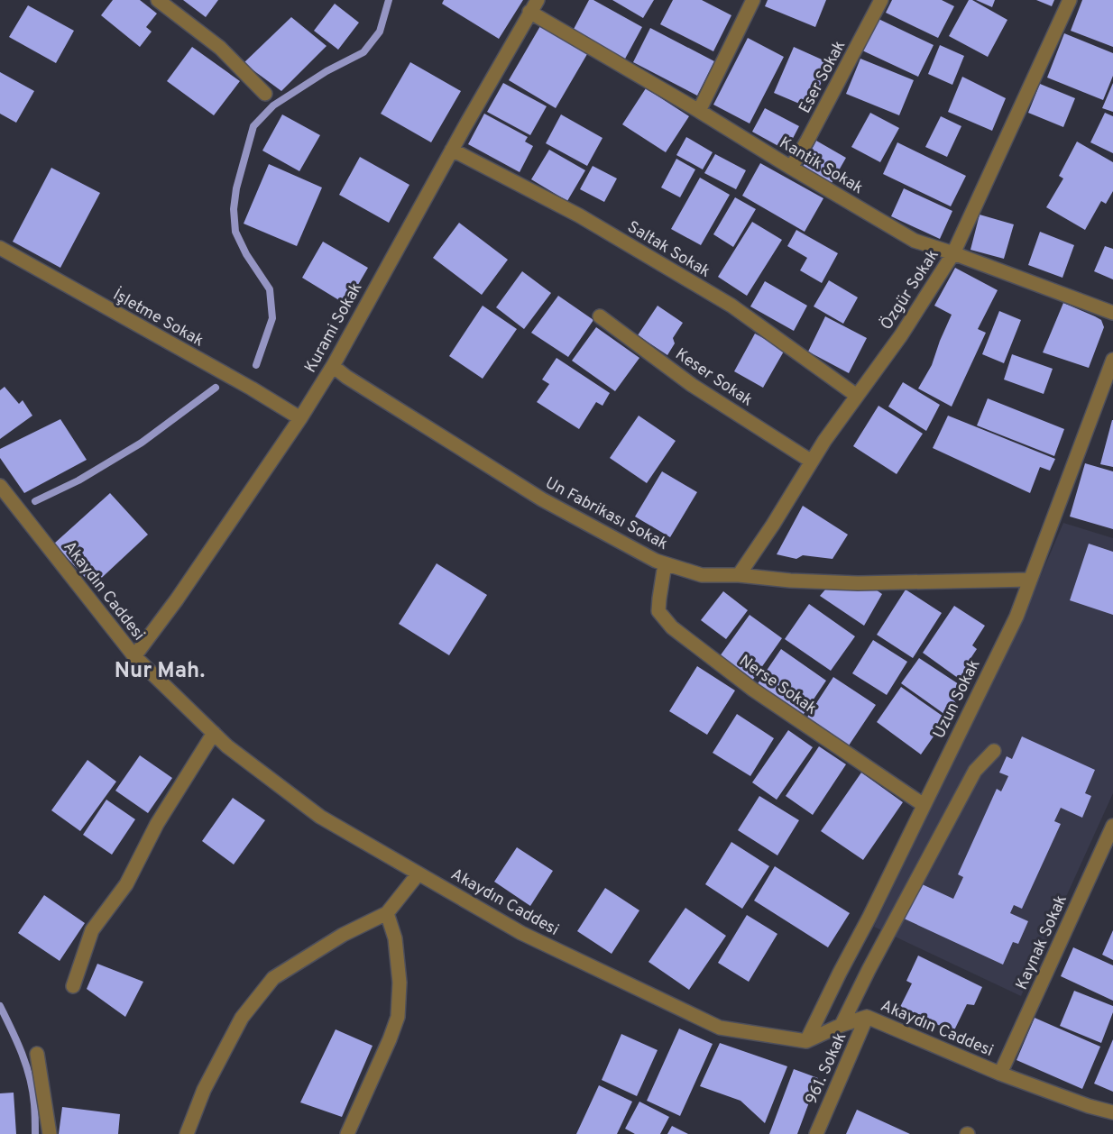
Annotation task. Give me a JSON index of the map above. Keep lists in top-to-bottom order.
{
  "streets": {
    "street": [
      "Eser Sokak",
      "Kantik Sokak",
      "Saltak Sokak",
      "Özgür Sokak",
      "İşletme Sokak",
      "Kurami Sokak",
      "Keser Sokak",
      "Un Fabrikası Sokak",
      "Akaydın Caddesi",
      "Nerse Sokak",
      "Uzun Sokak",
      "Kaynak Sokak",
      "961. Sokak"
    ]
  },
  "crossings": [
    ["Eser Sokak", "Kantik Sokak"],
    ["Kantik Sokak", "Özgür Sokak"],
    ["Kantik Sokak", "Kurami Sokak"],
    ["Saltak Sokak", "Özgür Sokak"],
    ["Saltak Sokak", "Kurami Sokak"],
    ["Özgür Sokak", "Keser Sokak"],
    ["Özgür Sokak", "Un Fabrikası Sokak"],
    ["İşletme Sokak", "Kurami Sokak"],
    ["Kurami Sokak", "Un Fabrikası Sokak"],
    ["Kurami Sokak", "Akaydın Caddesi"],
    ["Un Fabrikası Sokak", "Nerse Sokak"],
    ["Un Fabrikası Sokak", "Uzun Sokak"],
    ["Akaydın Caddesi", "Uzun Sokak"],
    ["Akaydın Caddesi", "Kaynak Sokak"],
    ["Akaydın Caddesi", "961. Sokak"],
    ["Nerse Sokak", "Uzun Sokak"]
  ],
  "districts": ["Nur Mah."]
}
